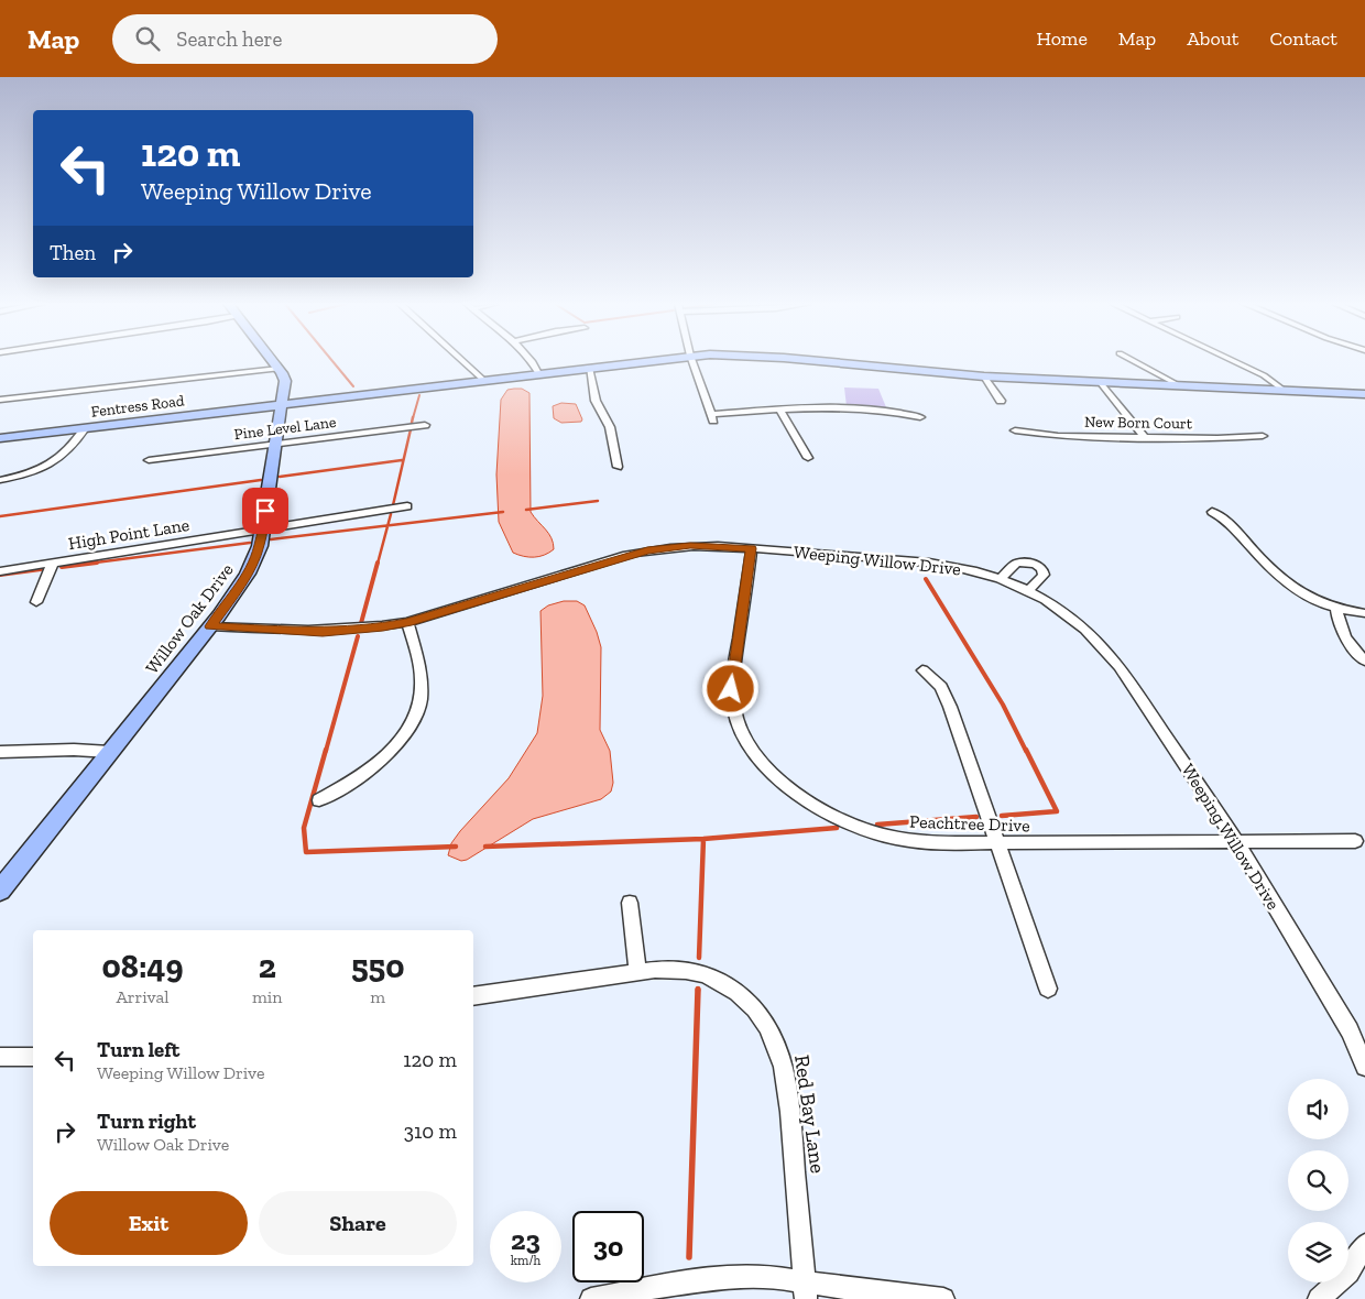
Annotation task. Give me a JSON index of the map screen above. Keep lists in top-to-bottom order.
{
  "streets": {
    "street": [
      "Fentress Road",
      "New Born Court",
      "Pine Level Lane",
      "High Point Lane",
      "Weeping Willow Drive",
      "Willow Oak Drive",
      "Peachtree Drive",
      "Red Bay Lane"
    ]
  },
  "crossings": [
    ["Fentress Road", "Willow Oak Drive"],
    ["Pine Level Lane", "Willow Oak Drive"],
    ["High Point Lane", "Willow Oak Drive"],
    ["Weeping Willow Drive", "Willow Oak Drive"],
    ["Weeping Willow Drive", "Peachtree Drive"]
  ],
  "page": {
    "header": "Map",
    "search": "Search here",
    "nav": [
      "Home",
      "Map",
      "About",
      "Contact"
    ],
    "turn": ["120 m", "Weeping Willow Drive"],
    "then": "Then",
    "eta": [
      "08:49",
      "Arrival",
      "2",
      "min",
      "550",
      "m"
    ],
    "list": [
      {
        "name": "Turn left",
        "note": "Weeping Willow Drive",
        "value": "120 m"
      },
      {
        "name": "Turn right",
        "note": "Willow Oak Drive",
        "value": "310 m"
      }
    ],
    "buttons": ["Exit", "Share"],
    "speed": "23 km/h",
    "limit": "30"
  }
}
